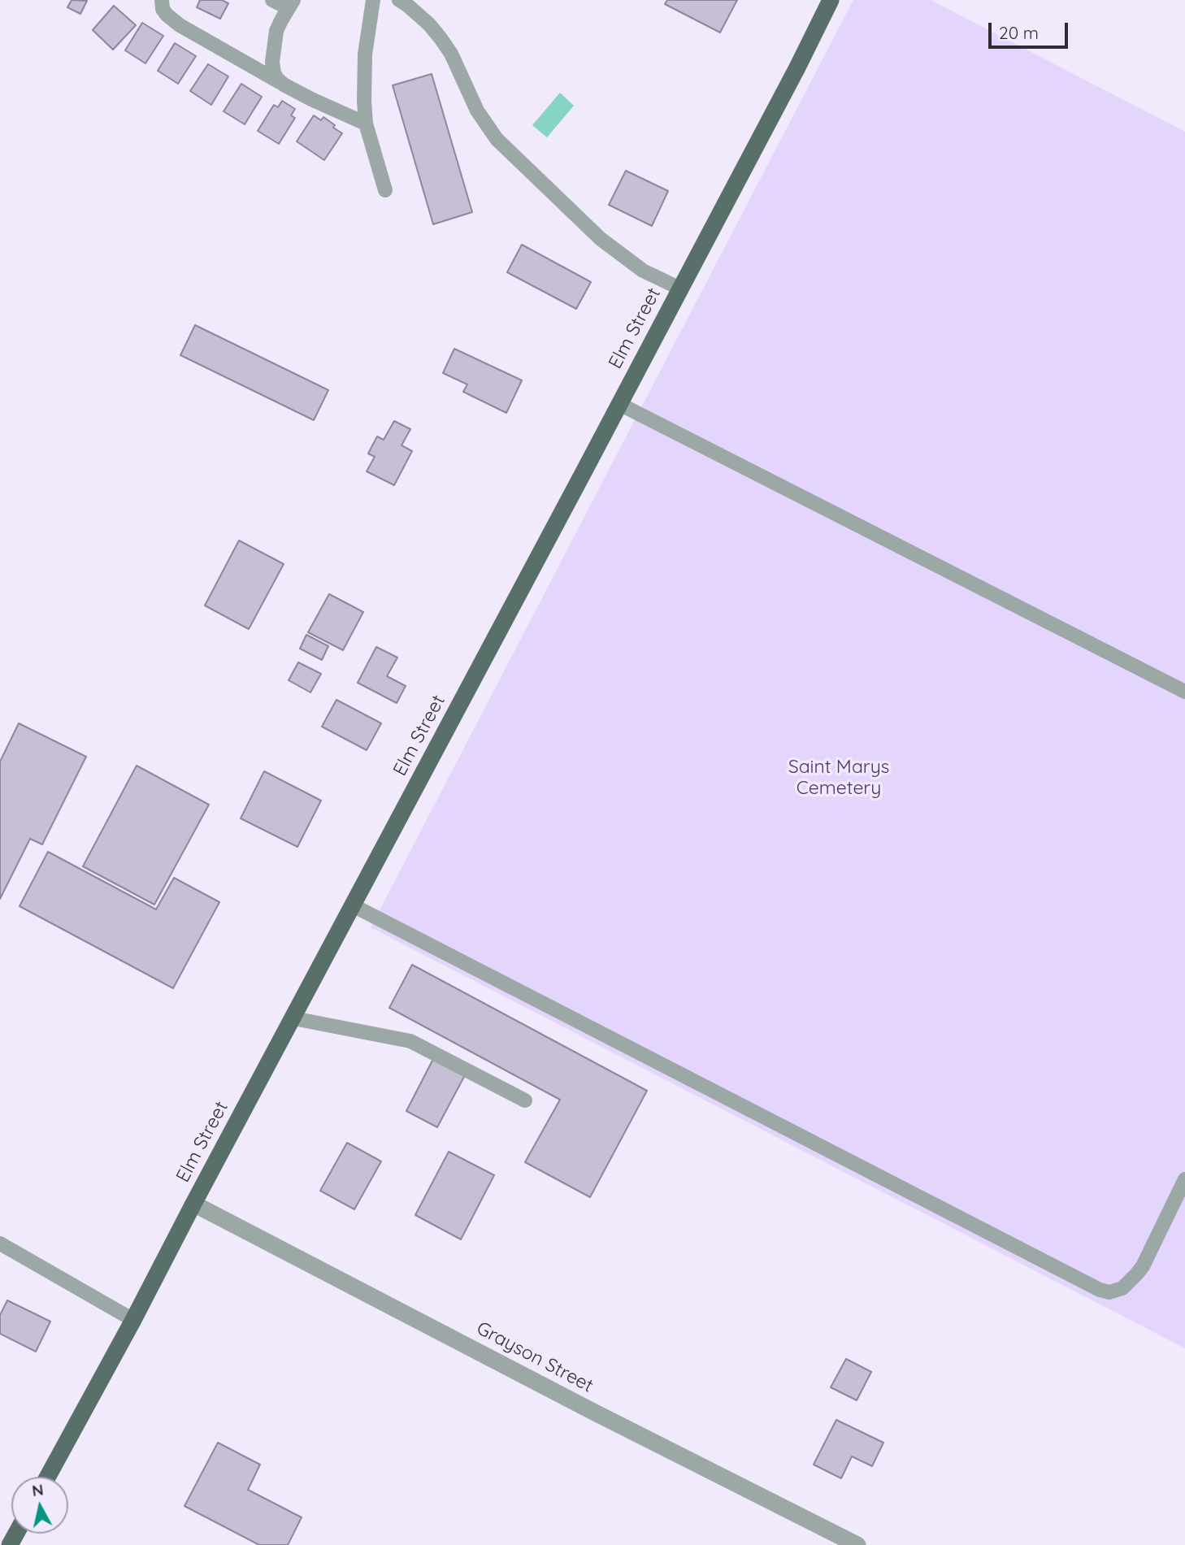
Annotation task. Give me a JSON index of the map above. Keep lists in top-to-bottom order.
{
  "streets": {
    "main road": ["Elm Street"],
    "street": ["Grayson Street"]
  },
  "crossings": [
    ["Elm Street", "Grayson Street"]
  ],
  "parks": ["Saint Marys Cemetery"],
  "scale_bar": "20 m",
  "north": "top"
}
